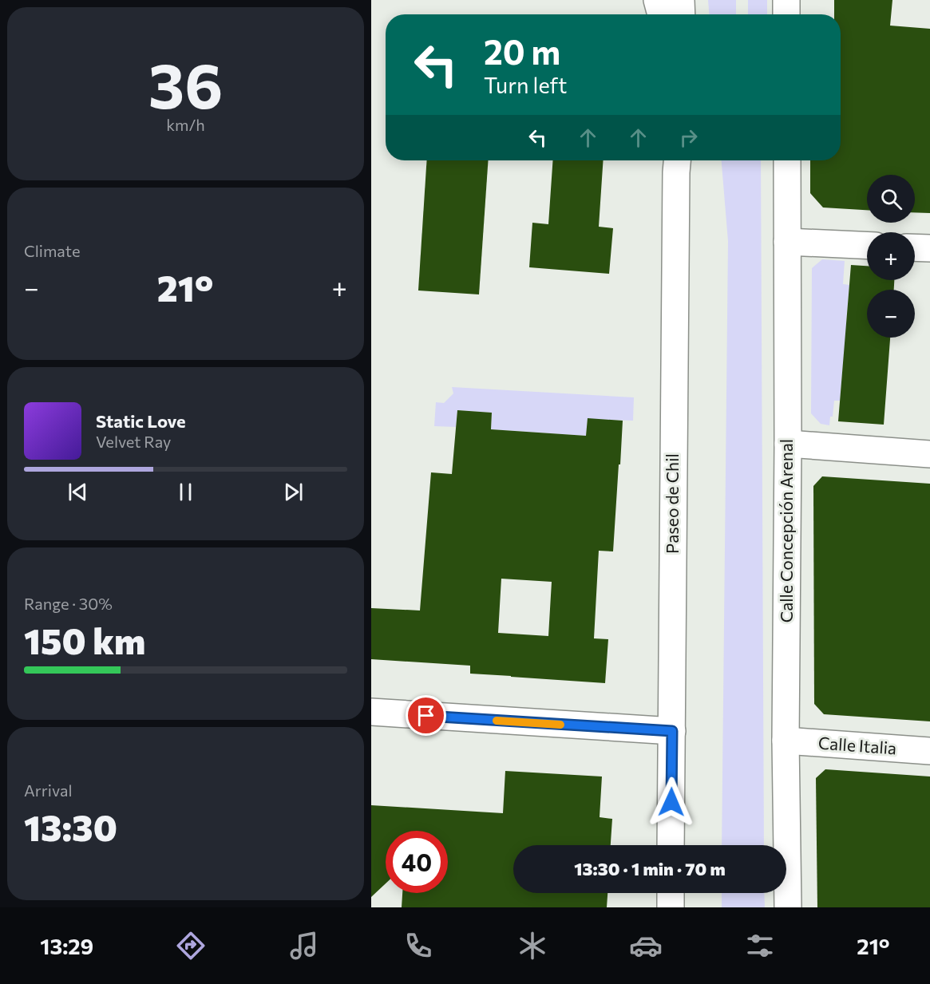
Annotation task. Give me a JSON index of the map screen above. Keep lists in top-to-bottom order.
{
  "streets": {
    "street": ["Paseo de Chil", "Calle Concepción Arenal", "Calle Italia"]
  },
  "crossings": [
    ["Calle Concepción Arenal", "Calle Italia"]
  ],
  "page": {
    "tile": [
      ["36", "km/h"],
      "Climate",
      ["Range · 30%", "150 km"],
      ["Arrival", "13:30"]
    ],
    "turn": ["20 m", "Turn left"],
    "map_buttons": ["+", "−"],
    "heat": ["−", "21°", "+"],
    "song": ["Static Love", "Velvet Ray"],
    "limit": "40",
    "trip": "13:30 · 1 min · 70 m",
    "tabs": ["13:29", "21°"]
  }
}
